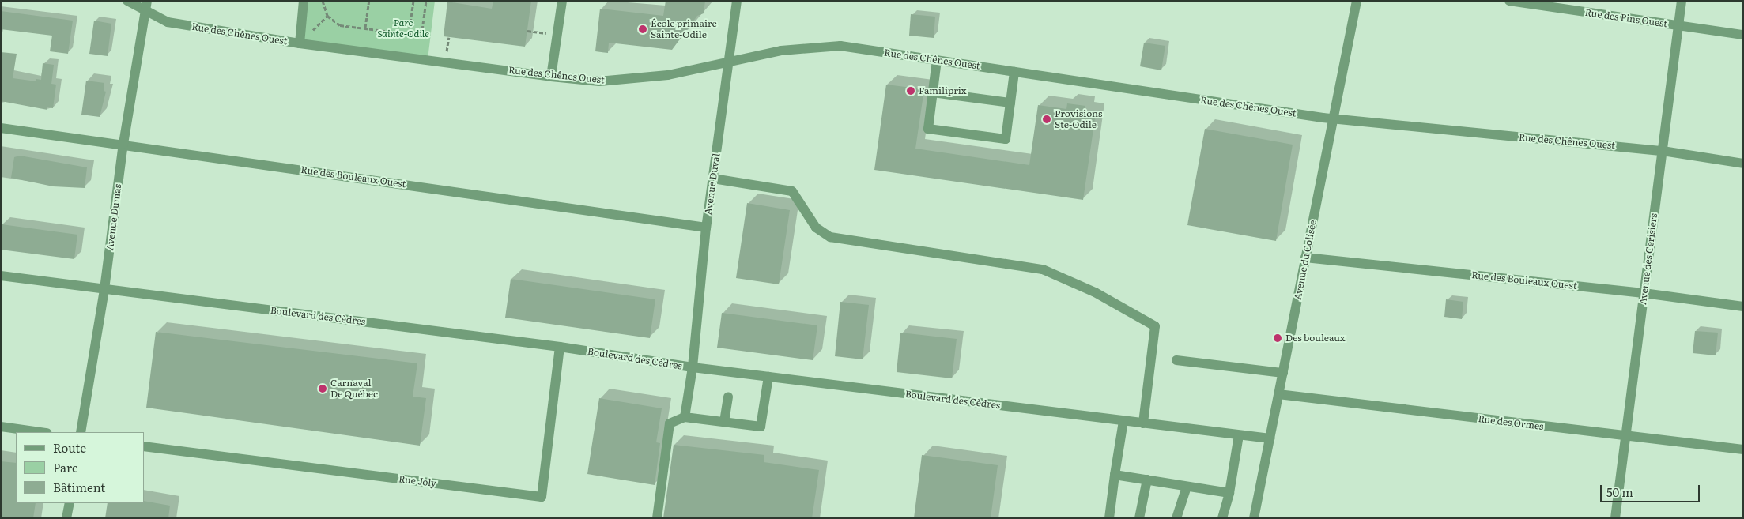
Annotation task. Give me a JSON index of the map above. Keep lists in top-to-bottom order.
{
  "streets": {
    "street": [
      "Rue des Pins Ouest",
      "Rue des Chênes Ouest",
      "Rue des Bouleaux Ouest",
      "Avenue Duval",
      "Avenue Dumas",
      "Avenue des Cerisiers",
      "Avenue du Colisée",
      "Boulevard des Cèdres",
      "Rue des Ormes",
      "Rue Joly"
    ]
  },
  "crossings": [
    ["Rue des Pins Ouest", "Avenue des Cerisiers"],
    ["Rue des Chênes Ouest", "Avenue Duval"],
    ["Rue des Chênes Ouest", "Avenue Dumas"],
    ["Rue des Chênes Ouest", "Avenue des Cerisiers"],
    ["Rue des Chênes Ouest", "Avenue du Colisée"],
    ["Rue des Bouleaux Ouest", "Avenue Duval"],
    ["Rue des Bouleaux Ouest", "Avenue Dumas"],
    ["Rue des Bouleaux Ouest", "Avenue des Cerisiers"],
    ["Rue des Bouleaux Ouest", "Avenue du Colisée"],
    ["Avenue Duval", "Boulevard des Cèdres"],
    ["Avenue Dumas", "Boulevard des Cèdres"],
    ["Avenue des Cerisiers", "Rue des Ormes"],
    ["Avenue du Colisée", "Boulevard des Cèdres"],
    ["Avenue du Colisée", "Rue des Ormes"],
    ["Boulevard des Cèdres", "Rue Joly"]
  ],
  "parks": ["Parc Sainte-Odile"],
  "places": [
    "École primaire Sainte-Odile",
    "Familiprix",
    "Provisions Ste-Odile",
    "Des bouleaux",
    "Carnaval De Québec"
  ],
  "legend": ["Route", "Parc", "Bâtiment"],
  "scale_bar": "50 m"
}
